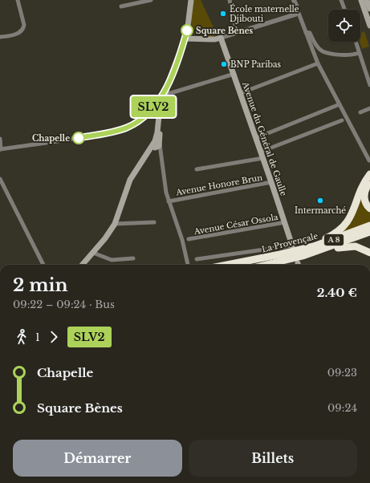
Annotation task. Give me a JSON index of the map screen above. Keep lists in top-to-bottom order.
{
  "streets": {
    "highway": ["A 8", "La Provençale"],
    "main road": ["Avenue du Général de Gaulle"],
    "street": ["Avenue Honore Brun", "Avenue César Ossola"]
  },
  "crossings": [
    ["Avenue du Général de Gaulle", "Avenue Honore Brun"],
    ["Avenue du Général de Gaulle", "Avenue César Ossola"],
    ["Avenue du Général de Gaulle", "La Provençale"]
  ],
  "places": [
    "École maternelle Djibouti",
    "Square Bènes",
    "BNP Paribas",
    "Chapelle",
    "Intermarché"
  ],
  "lines": ["bus line SLV2"],
  "page": {
    "on_map": "SLV2",
    "heading": ["2 min", "09:22 – 09:24 · Bus", "2.40 €"],
    "legs": ["1", "SLV2"],
    "list": [
      {
        "name": "Chapelle",
        "value": "09:23"
      },
      {
        "name": "Square Bènes",
        "value": "09:24"
      }
    ],
    "buttons": ["Démarrer", "Billets"]
  }
}
